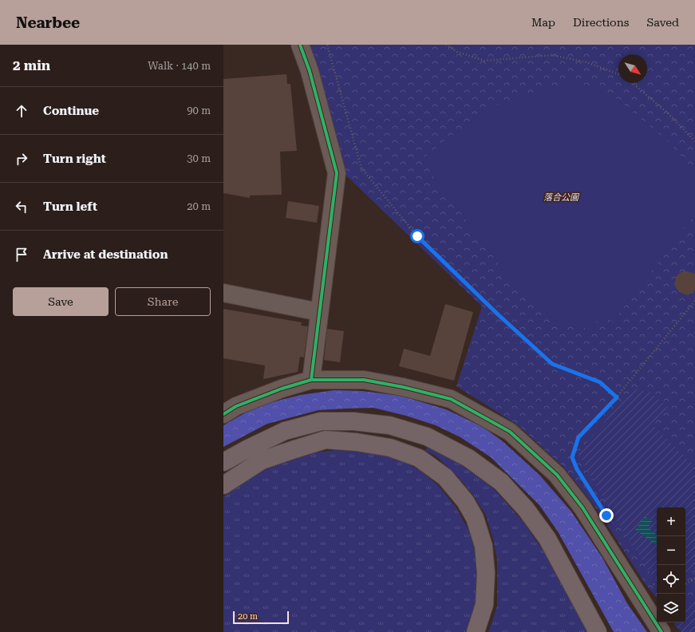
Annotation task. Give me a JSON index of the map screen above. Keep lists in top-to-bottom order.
{
  "parks": ["落合公園"],
  "scale_bar": "20 m",
  "north": "bottom right",
  "page": {
    "header": "Nearbee",
    "nav": ["Map", "Directions", "Saved"],
    "heading": ["2 min", "Walk · 140 m"],
    "list": [
      ["Continue", "90 m"],
      ["Turn right", "30 m"],
      ["Turn left", "20 m"],
      "Arrive at destination"
    ],
    "buttons": ["Save", "Share"],
    "map_buttons": ["+", "−"],
    "scale": "20 m"
  }
}
